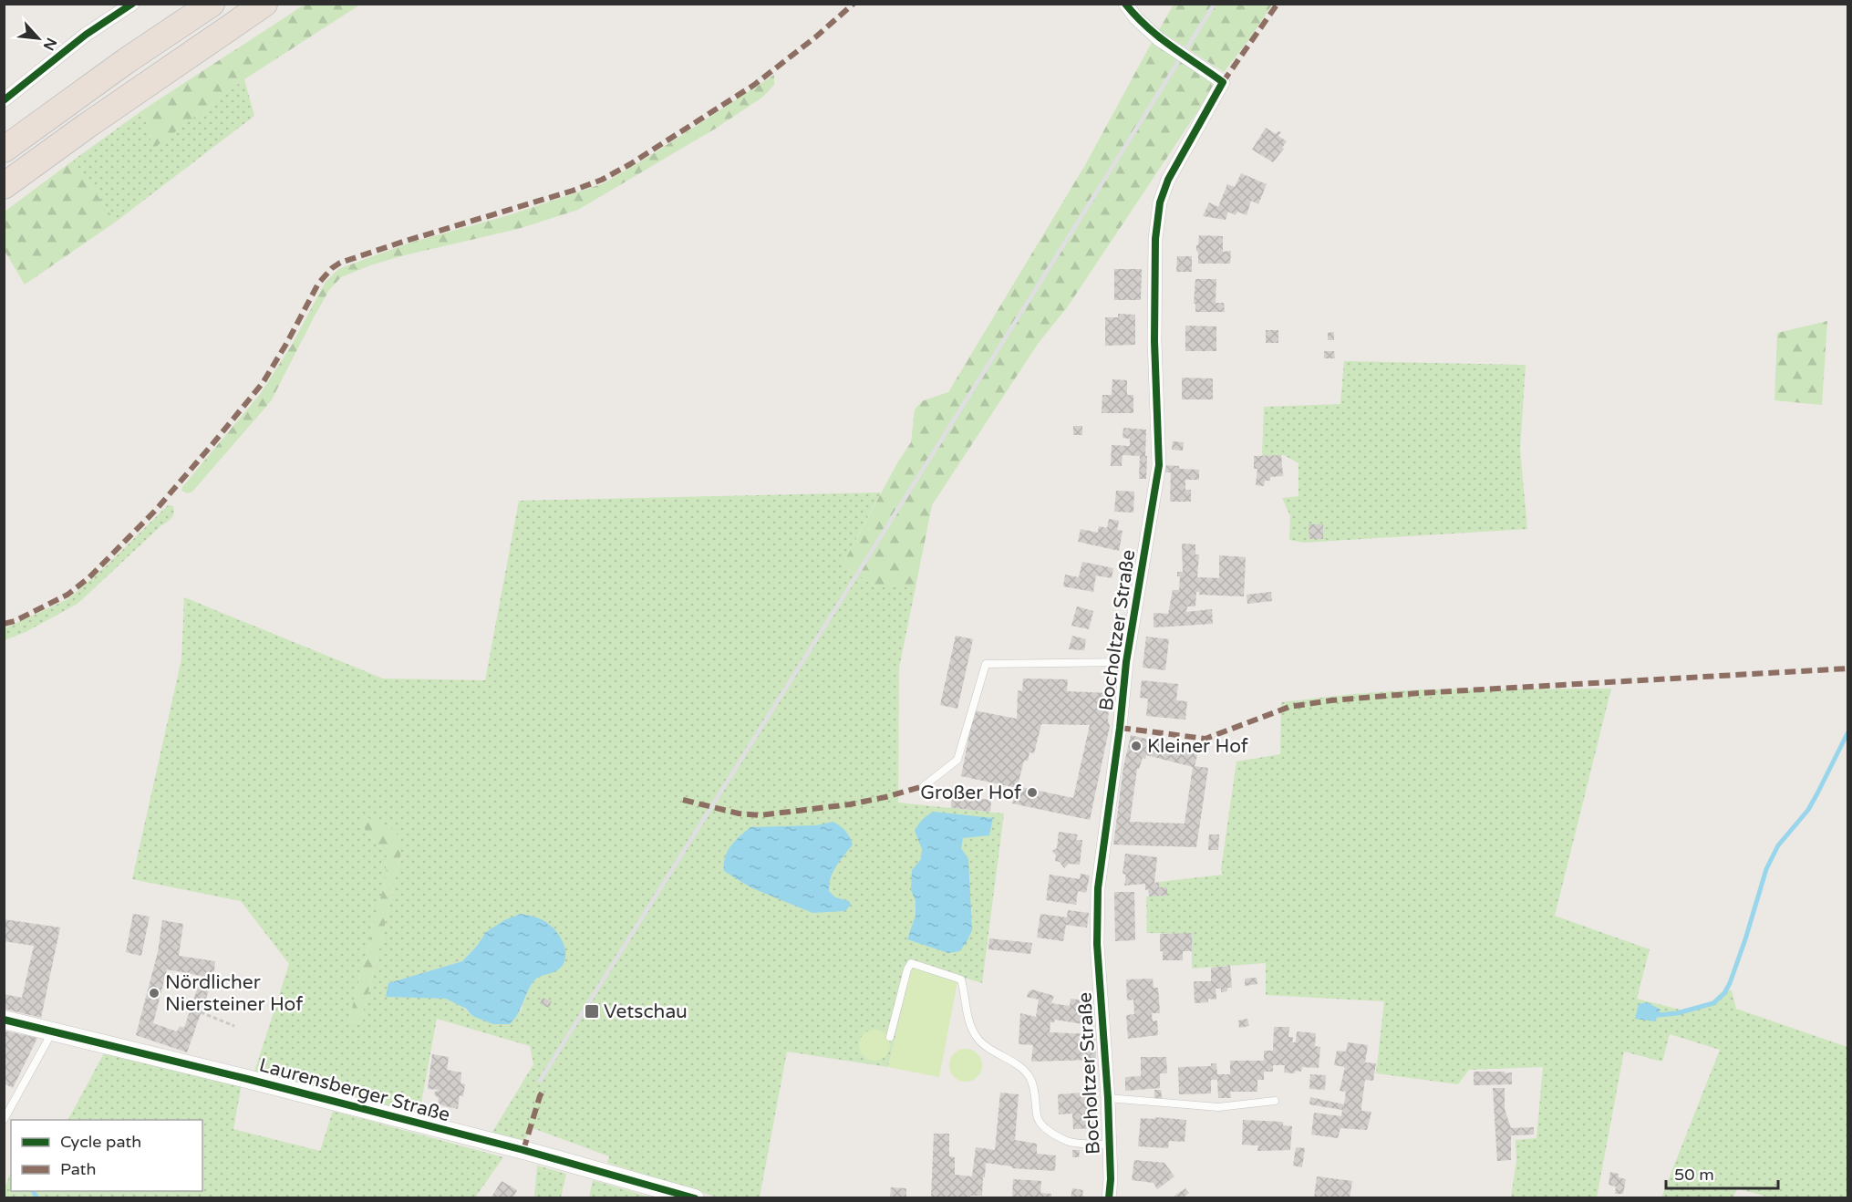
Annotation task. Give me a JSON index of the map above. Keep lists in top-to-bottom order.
{
  "streets": {
    "street": ["Bocholtzer Straße", "Laurensberger Straße"]
  },
  "places": {
    "other": ["Kleiner Hof", "Großer Hof", "Nördlicher Niersteiner Hof"],
    "transit": ["Vetschau"]
  },
  "legend": ["Cycle path", "Path"],
  "scale_bar": "50 m",
  "north": "bottom right"
}
